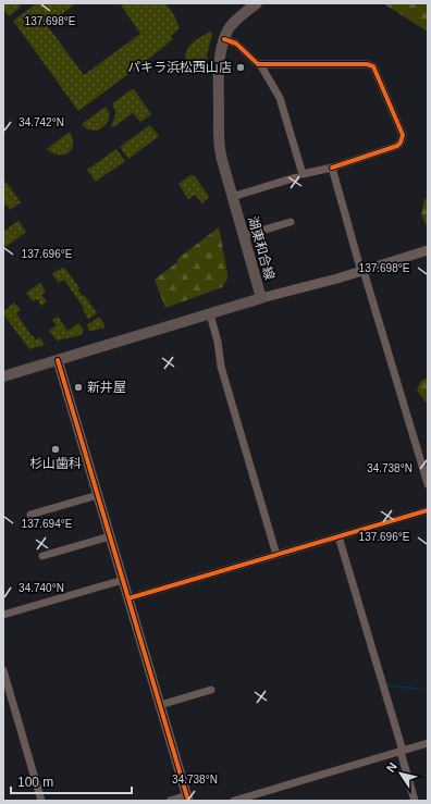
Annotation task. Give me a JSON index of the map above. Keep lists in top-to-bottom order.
{
  "streets": {
    "main road": ["湖東和合線"]
  },
  "places": ["パキラ浜松西山店", "新井屋", "杉山歯科"],
  "scale_bar": "100 m",
  "north": "top left",
  "coordinates": [
    "137.698°E",
    "34.742°N",
    "137.696°E",
    "34.738°N",
    "137.694°E",
    "34.740°N"
  ]
}
